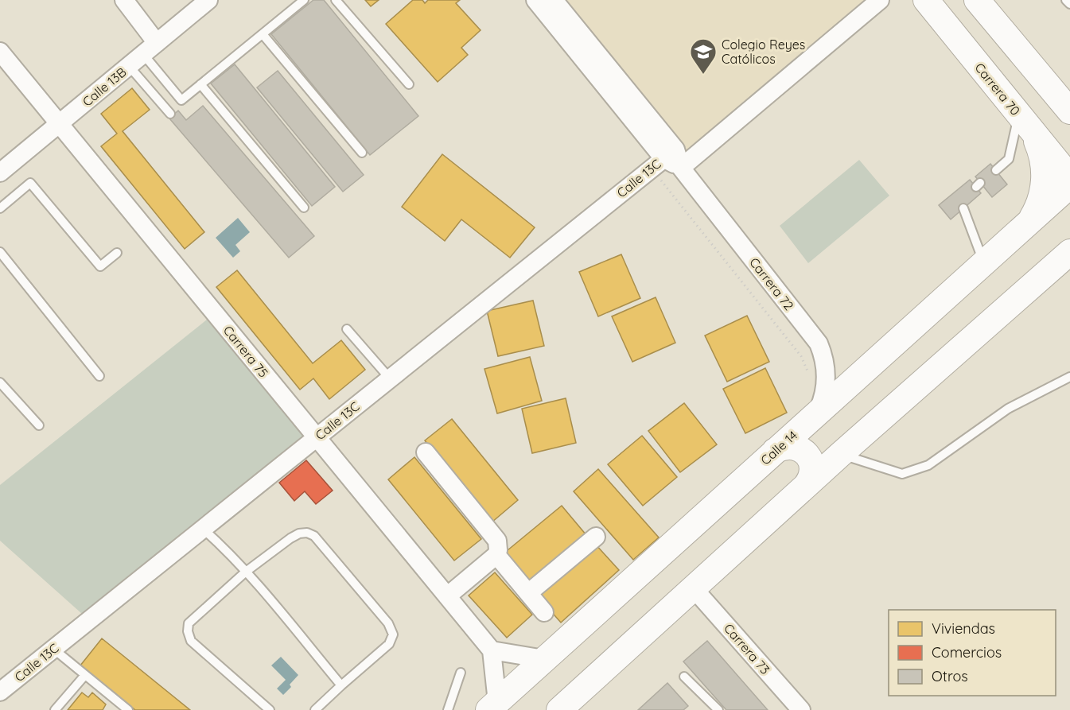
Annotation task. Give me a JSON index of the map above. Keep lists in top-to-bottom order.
{
  "streets": {
    "street": [
      "Calle 13B",
      "Carrera 70",
      "Calle 13C",
      "Carrera 72",
      "Carrera 75",
      "Calle 14",
      "Carrera 73"
    ]
  },
  "crossings": [
    ["Calle 13B", "Carrera 75"],
    ["Calle 13C", "Carrera 72"],
    ["Calle 13C", "Carrera 75"],
    ["Carrera 72", "Calle 14"]
  ],
  "places": {
    "school or university": ["Colegio Reyes Católicos"]
  },
  "legend": ["Viviendas", "Comercios", "Otros"]
}
